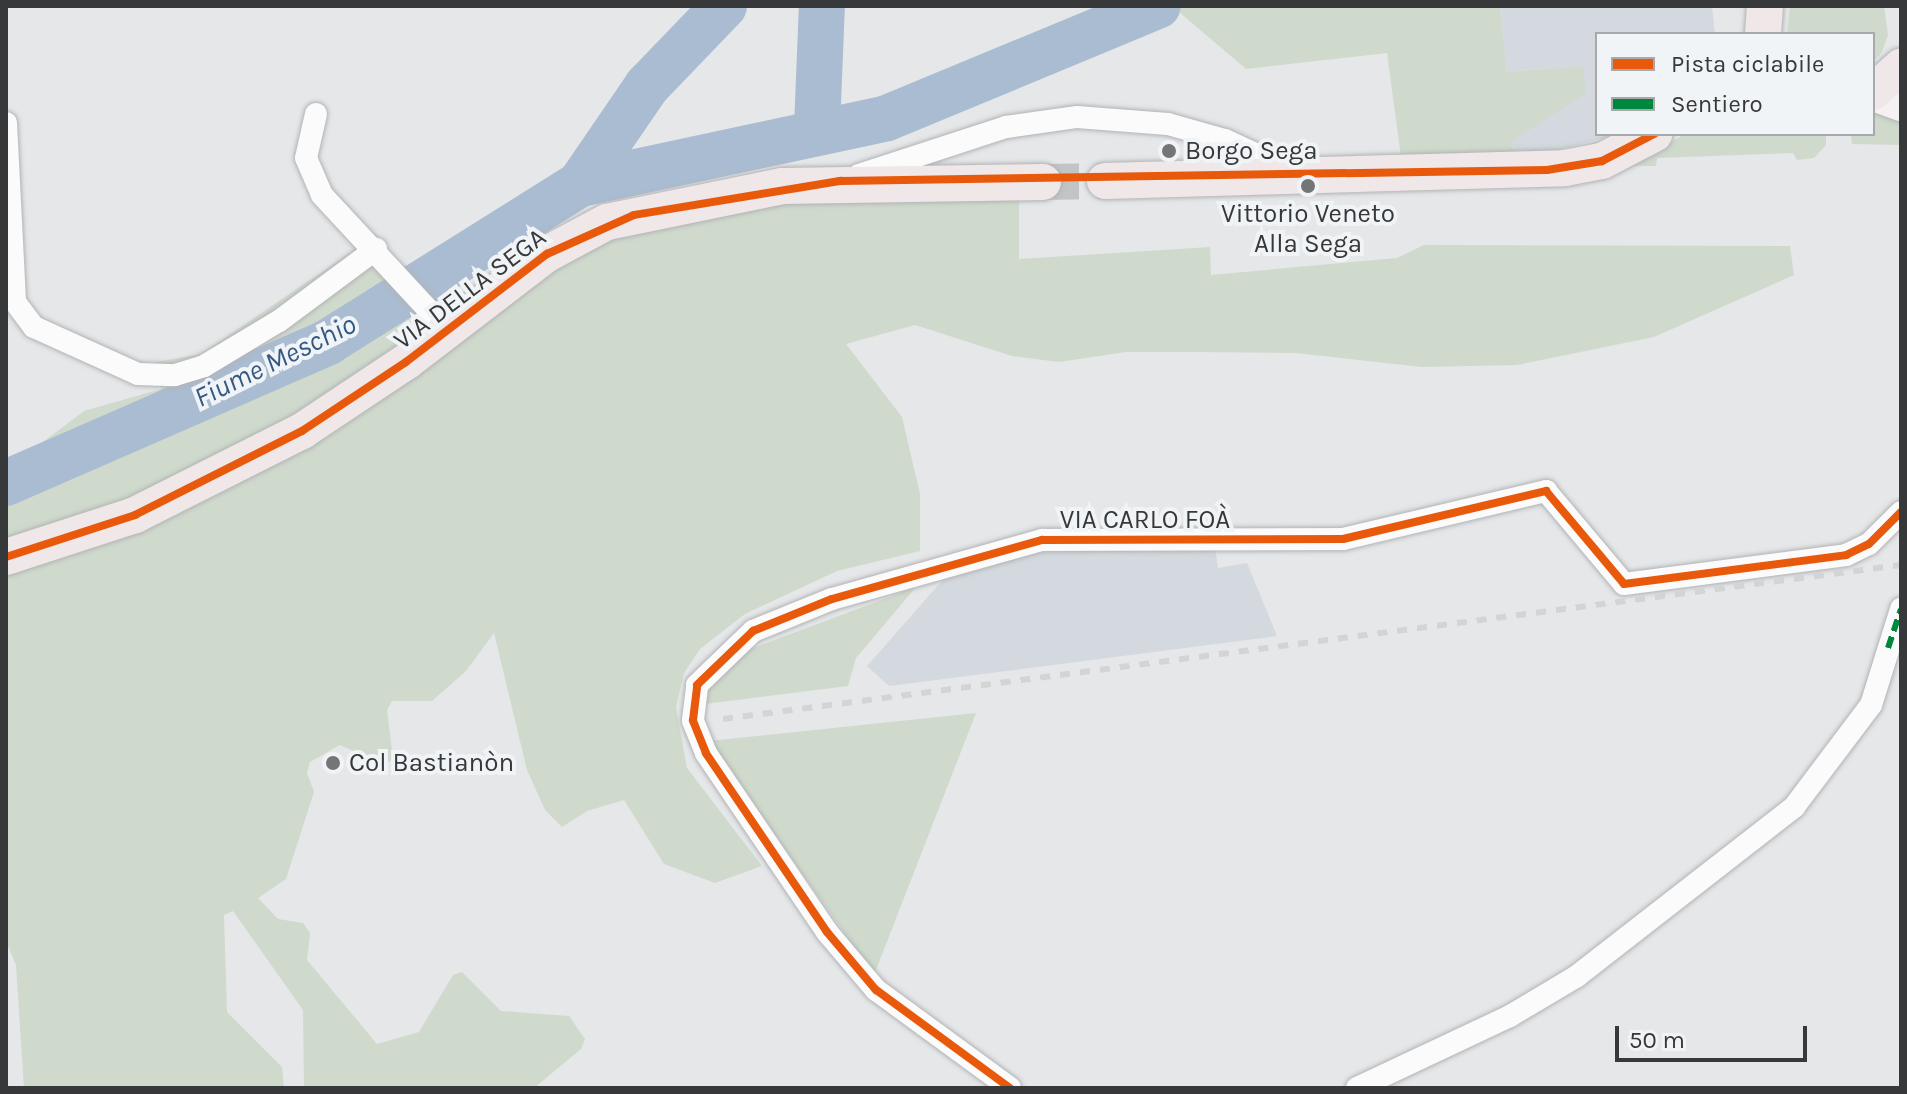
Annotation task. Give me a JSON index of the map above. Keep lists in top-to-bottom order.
{
  "streets": {
    "main road": ["VIA DELLA SEGA"],
    "street": ["VIA CARLO FOÀ"]
  },
  "water": ["Fiume Meschio"],
  "places": ["Borgo Sega", "Vittorio Veneto Alla Sega", "Col Bastianòn"],
  "legend": ["Pista ciclabile", "Sentiero"],
  "scale_bar": "50 m"
}
